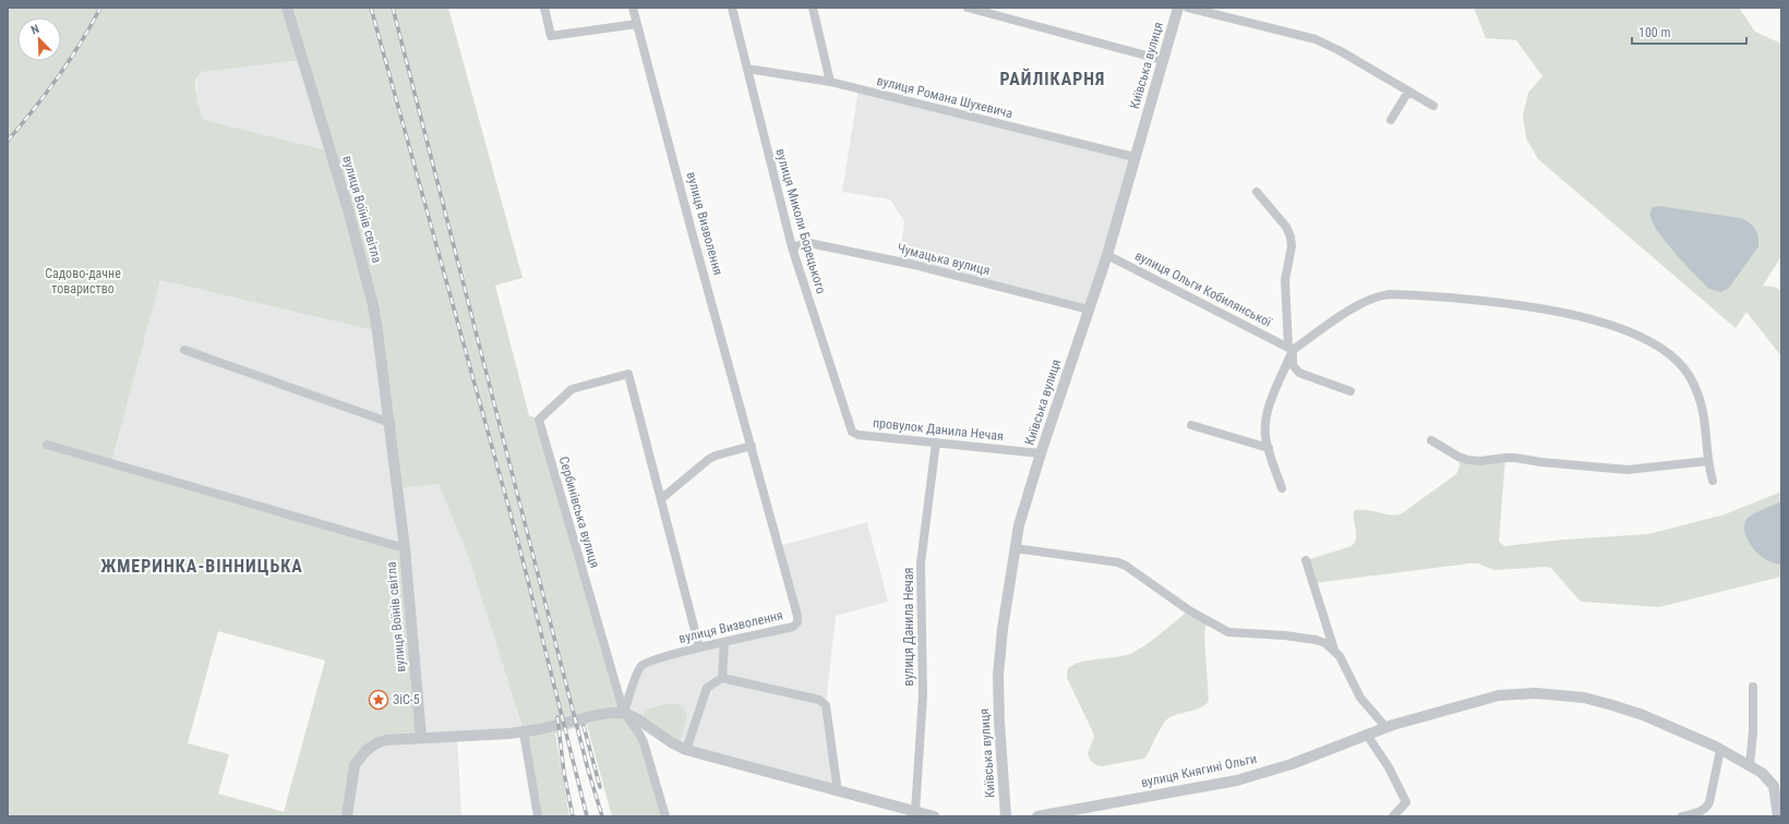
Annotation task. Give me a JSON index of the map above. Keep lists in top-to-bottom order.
{
  "streets": {
    "street": [
      "Київська вулиця",
      "вулиця Романа Шухевича",
      "вулиця Воїнів світла",
      "вулиця Миколи Борецького",
      "вулиця Визволення",
      "Чумацька вулиця",
      "вулиця Ольги Кобилянської",
      "провулок Данила Нечая",
      "Сербинівська вулиця",
      "вулиця Данила Нечая",
      "вулиця Княгині Ольги"
    ]
  },
  "crossings": [
    ["Київська вулиця", "вулиця Романа Шухевича"],
    ["Київська вулиця", "Чумацька вулиця"],
    ["Київська вулиця", "вулиця Ольги Кобилянської"],
    ["Київська вулиця", "провулок Данила Нечая"],
    ["вулиця Романа Шухевича", "вулиця Миколи Борецького"],
    ["вулиця Миколи Борецького", "Чумацька вулиця"],
    ["вулиця Миколи Борецького", "провулок Данила Нечая"],
    ["вулиця Визволення", "Сербинівська вулиця"],
    ["провулок Данила Нечая", "вулиця Данила Нечая"]
  ],
  "districts": ["РАЙЛІКАРНЯ", "ЖМЕРИНКА-ВІННИЦЬКА"],
  "parks": ["Садово-дачне товариство"],
  "places": {
    "place": ["ЗіС-5"]
  },
  "scale_bar": "100 m",
  "north": "top left"
}
